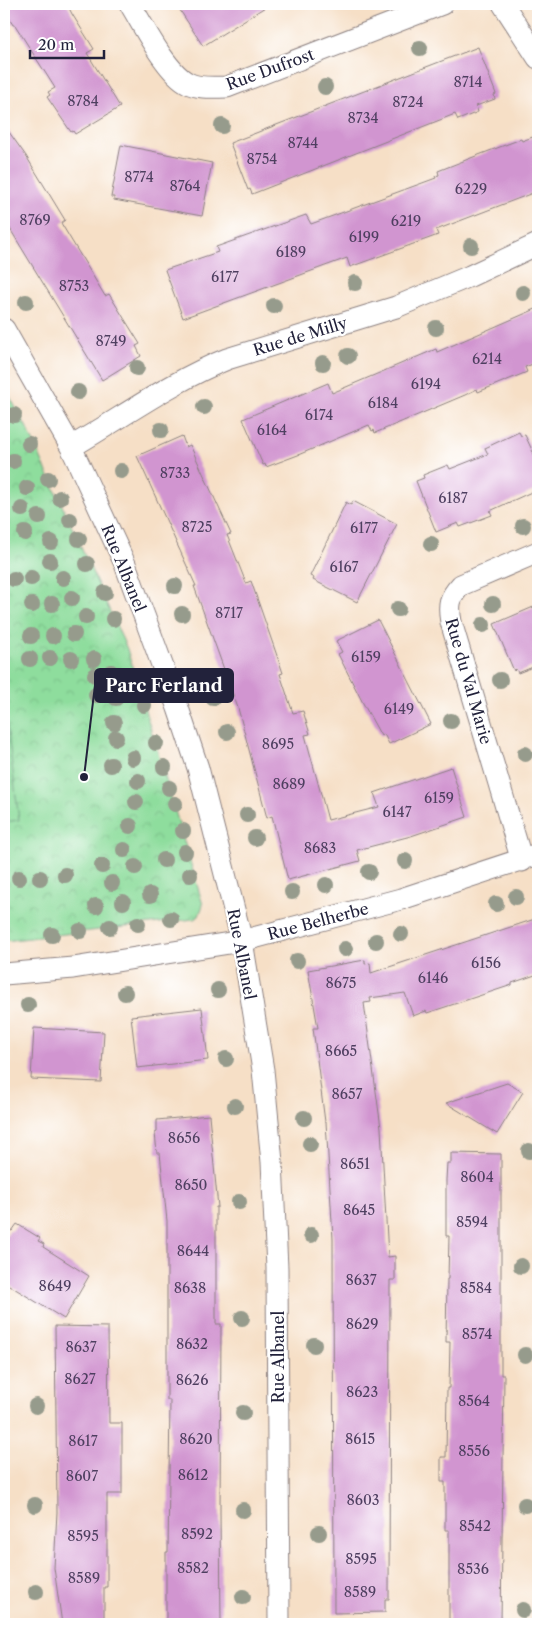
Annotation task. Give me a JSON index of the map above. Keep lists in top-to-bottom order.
{
  "streets": {
    "street": [
      "Rue Dufrost",
      "Rue de Milly",
      "Rue Albanel",
      "Rue du Val Marie",
      "Rue Belherbe"
    ]
  },
  "crossings": [
    ["Rue de Milly", "Rue Albanel"],
    ["Rue Albanel", "Rue Belherbe"],
    ["Rue du Val Marie", "Rue Belherbe"]
  ],
  "places": ["Parc Ferland"],
  "house_numbers": [
    "8714",
    "8784",
    "8724",
    "8734",
    "8744",
    "8754",
    "8774",
    "8764",
    "6229",
    "8769",
    "6219",
    "6199",
    "6189",
    "6177",
    "8753",
    "8749",
    "6214",
    "6194",
    "6184",
    "6174",
    "6164",
    "8733",
    "6187",
    "8725",
    "6177",
    "6167",
    "8717",
    "6159",
    "6149",
    "8695",
    "8689",
    "6159",
    "6147",
    "8683",
    "6156",
    "6146",
    "8675",
    "8665",
    "8657",
    "8656",
    "8651",
    "8604",
    "8650",
    "8645",
    "8594",
    "8644",
    "8637",
    "8649",
    "8638",
    "8584",
    "8629",
    "8574",
    "8632",
    "8637",
    "8627",
    "8626",
    "8623",
    "8564",
    "8620",
    "8615",
    "8617",
    "8556",
    "8612",
    "8607",
    "8603",
    "8542",
    "8592",
    "8595",
    "8595",
    "8582",
    "8536",
    "8589",
    "8589"
  ],
  "scale_bar": "20 m"
}
